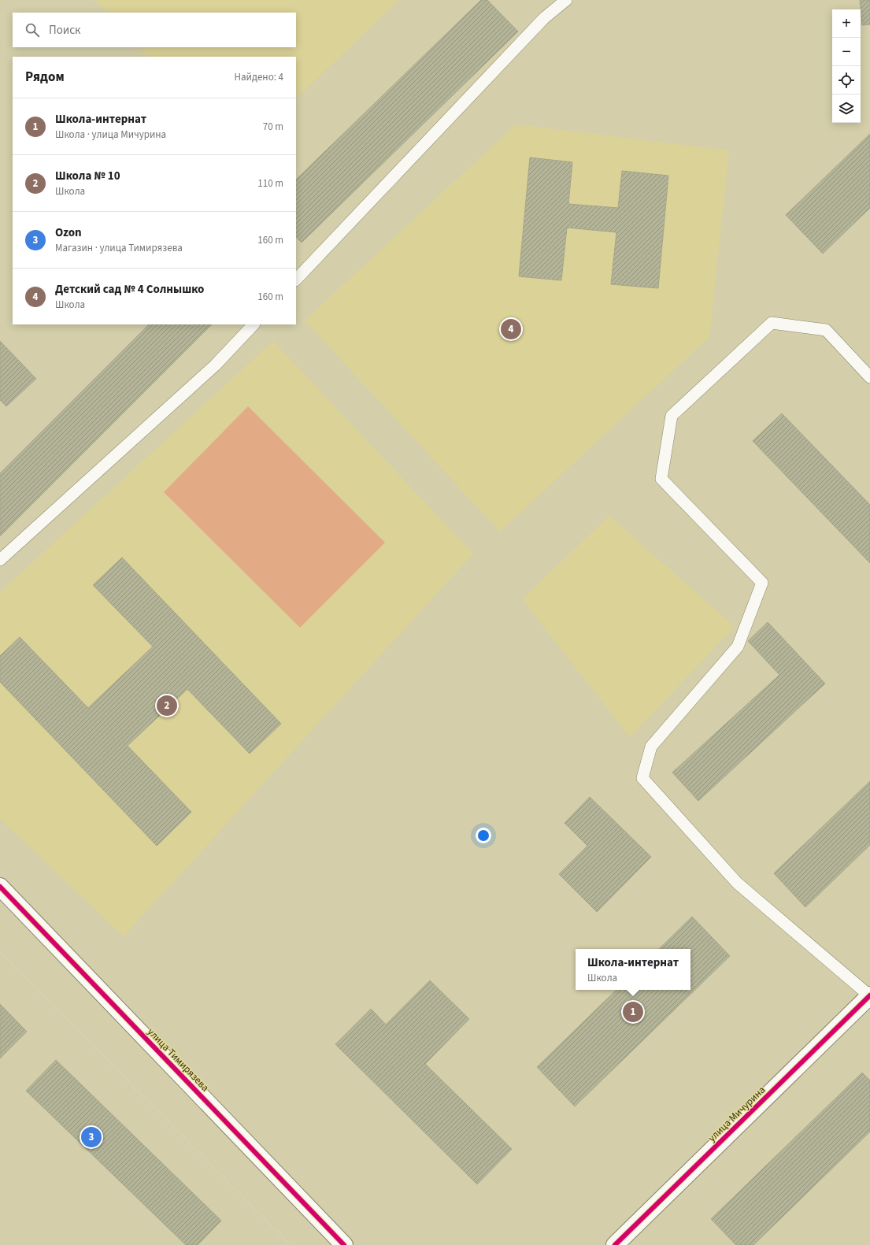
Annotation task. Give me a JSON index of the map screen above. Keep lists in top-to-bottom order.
{
  "streets": {
    "street": ["улица Тимирязева", "улица Мичурина"]
  },
  "page": {
    "map_buttons": ["+", "−"],
    "search": "Поиск",
    "heading": ["Рядом", "Найдено: 4"],
    "list": [
      {
        "mark": "1",
        "name": "Школа-интернат",
        "note": "Школа · улица Мичурина",
        "value": "70 m"
      },
      {
        "mark": "2",
        "name": "Школа № 10",
        "note": "Школа",
        "value": "110 m"
      },
      {
        "mark": "3",
        "name": "Ozon",
        "note": "Магазин · улица Тимирязева",
        "value": "160 m"
      },
      {
        "mark": "4",
        "name": "Детский сад № 4 Солнышко",
        "note": "Школа",
        "value": "160 m"
      }
    ],
    "pins": [
      "4",
      "2",
      "1",
      "3"
    ],
    "popup": ["Школа-интернат", "Школа"]
  }
}
